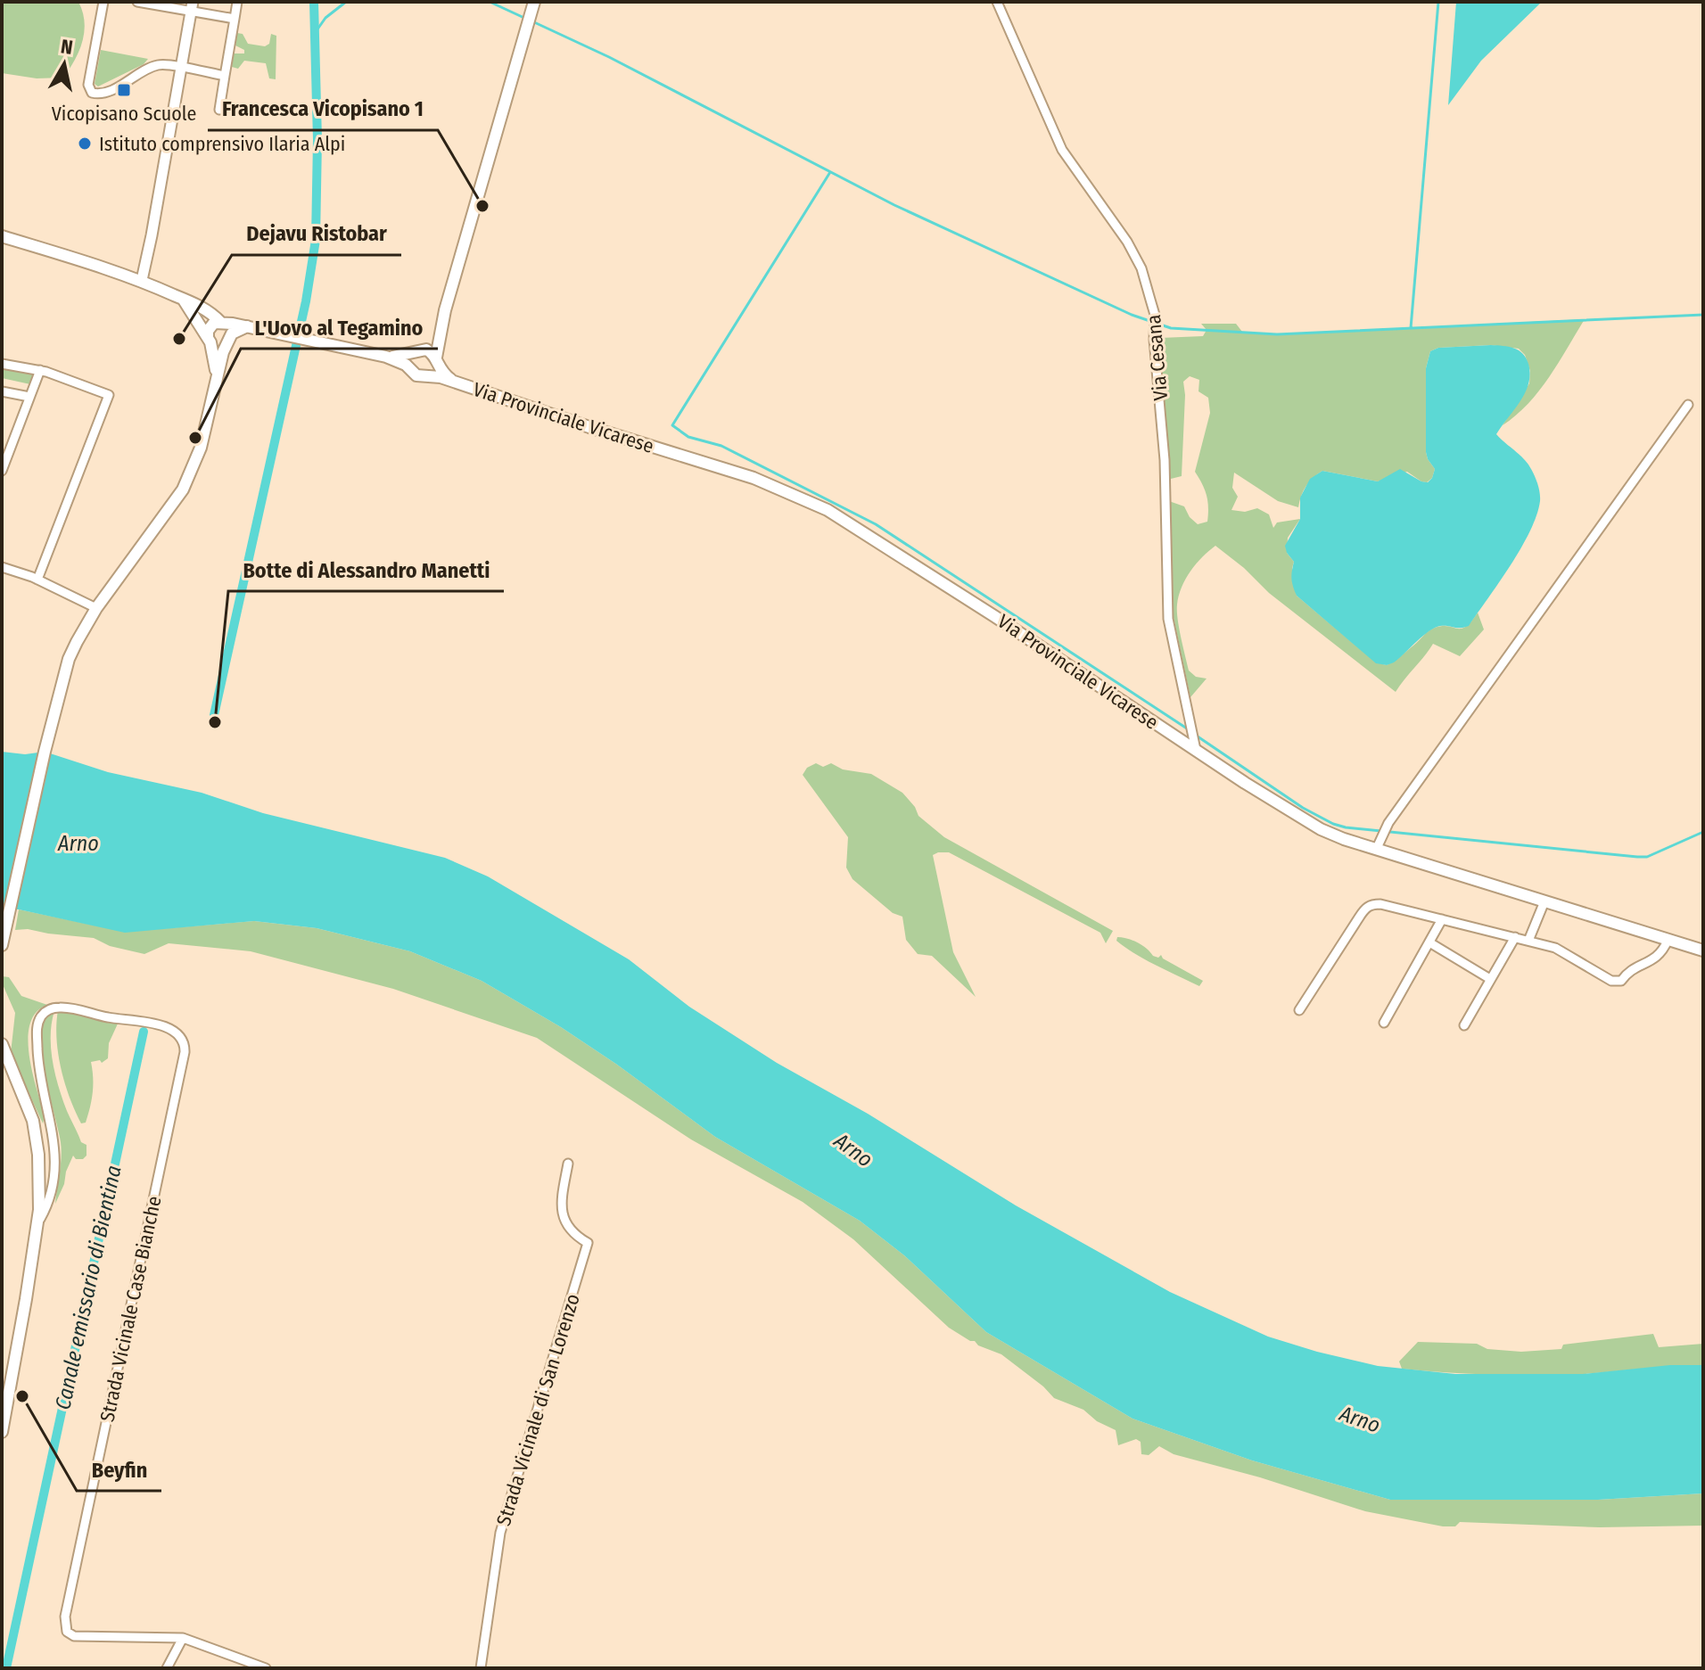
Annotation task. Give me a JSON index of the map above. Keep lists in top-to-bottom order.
{
  "streets": {
    "main road": ["Via Provinciale Vicarese"],
    "street": ["Via Cesana", "Strada Vicinale Case Bianche", "Strada Vicinale di San Lorenzo"]
  },
  "crossings": [
    ["Via Cesana", "Via Provinciale Vicarese"]
  ],
  "water": ["Arno", "Canale emissario di Bientina"],
  "places": {
    "transit": ["Vicopisano Scuole"],
    "other": [
      "Istituto comprensivo Ilaria Alpi",
      "Francesca Vicopisano 1",
      "Dejavu Ristobar",
      "L'Uovo al Tegamino",
      "Botte di Alessandro Manetti",
      "Beyfin"
    ]
  },
  "north": "top"
}
